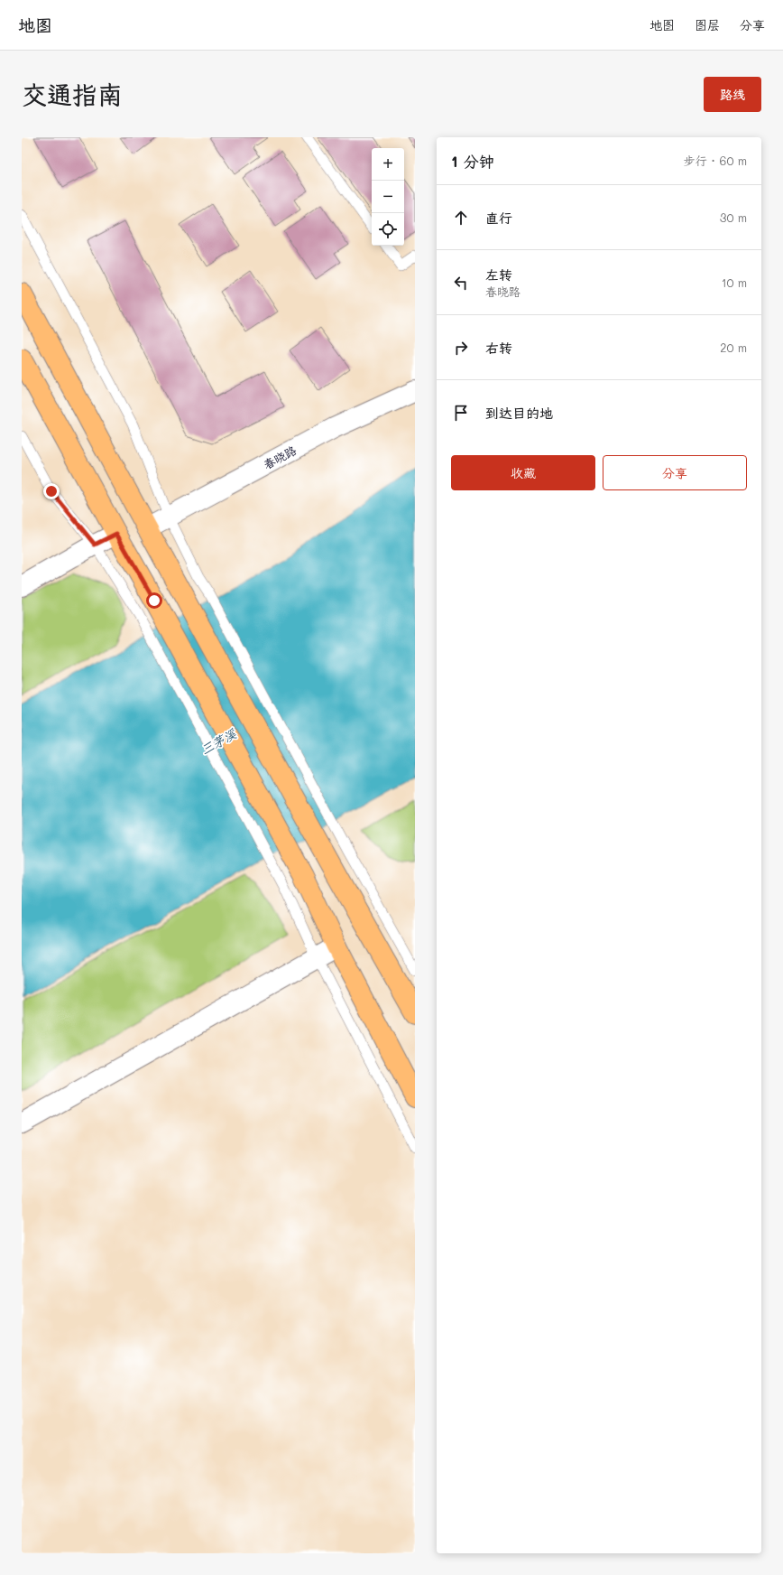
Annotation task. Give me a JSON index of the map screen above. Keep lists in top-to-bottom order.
{
  "streets": {
    "street": ["春晓路"]
  },
  "water": ["三茅溪"],
  "page": {
    "header": "地图",
    "nav": ["地图", "图层", "分享"],
    "buttons": [
      "路线",
      ["收藏", "分享"]
    ],
    "title": "交通指南",
    "heading": ["1 分钟", "步行 · 60 m"],
    "map_buttons": ["+", "−"],
    "list": [
      ["直行", "30 m"],
      ["左转", "春晓路", "10 m"],
      ["右转", "20 m"],
      "到达目的地"
    ]
  }
}
